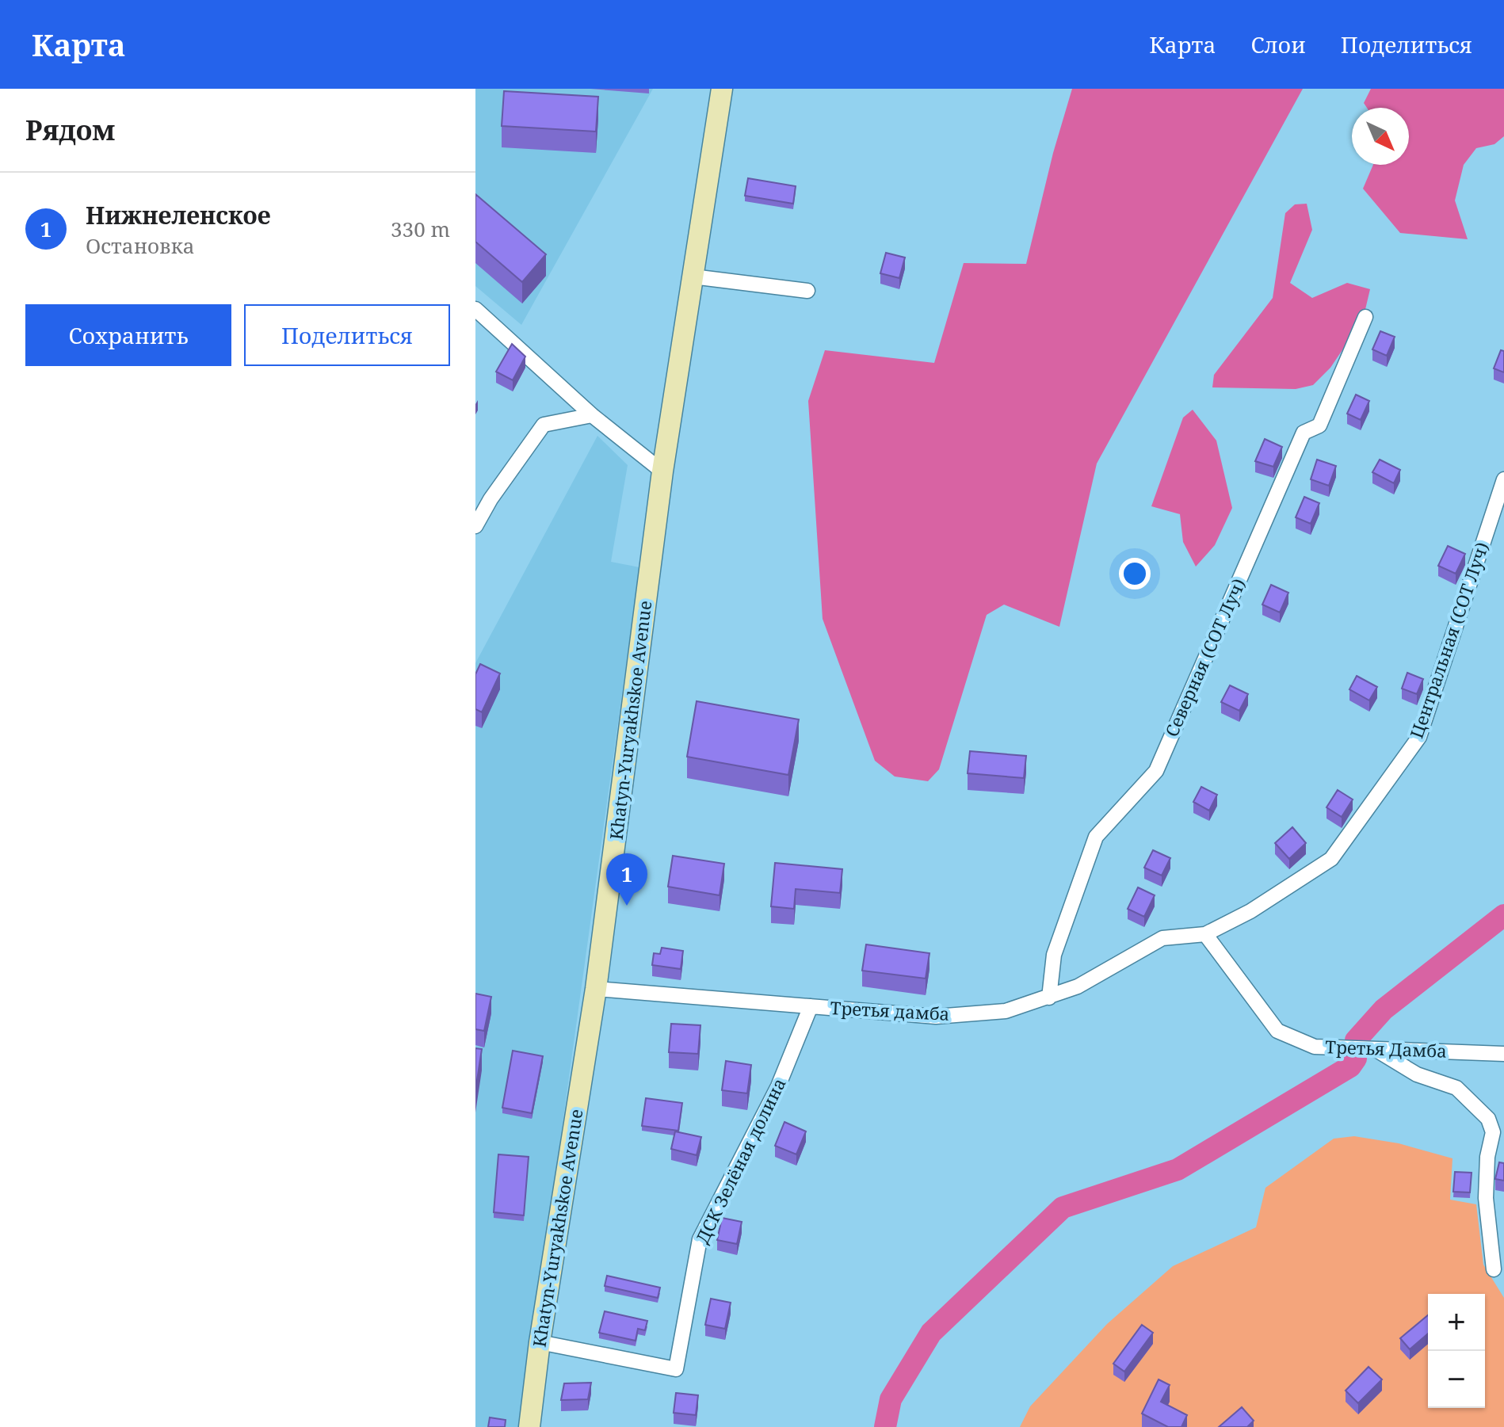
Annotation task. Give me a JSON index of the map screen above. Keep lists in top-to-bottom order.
{
  "streets": {
    "main road": ["Khatyn-Yuryakhskoe Avenue"],
    "street": [
      "Центральная (СОТ Луч)",
      "Северная (СОТ Луч)",
      "Третья дамба",
      "Третья Дамба",
      "ДСК Зелёная долина"
    ]
  },
  "crossings": [
    ["Центральная (СОТ Луч)", "Третья дамба"],
    ["Центральная (СОТ Луч)", "Третья Дамба"],
    ["Северная (СОТ Луч)", "Третья дамба"],
    ["Khatyn-Yuryakhskoe Avenue", "Третья дамба"],
    ["Khatyn-Yuryakhskoe Avenue", "ДСК Зелёная долина"],
    ["Третья дамба", "Третья Дамба"],
    ["Третья дамба", "ДСК Зелёная долина"]
  ],
  "north": "bottom right",
  "page": {
    "header": "Карта",
    "nav": ["Карта", "Слои", "Поделиться"],
    "heading": "Рядом",
    "list": [
      {
        "mark": "1",
        "name": "Нижнеленское",
        "note": "Остановка",
        "value": "330 m"
      }
    ],
    "buttons": ["Сохранить", "Поделиться"],
    "pins": "1",
    "map_buttons": ["+", "−"]
  }
}
